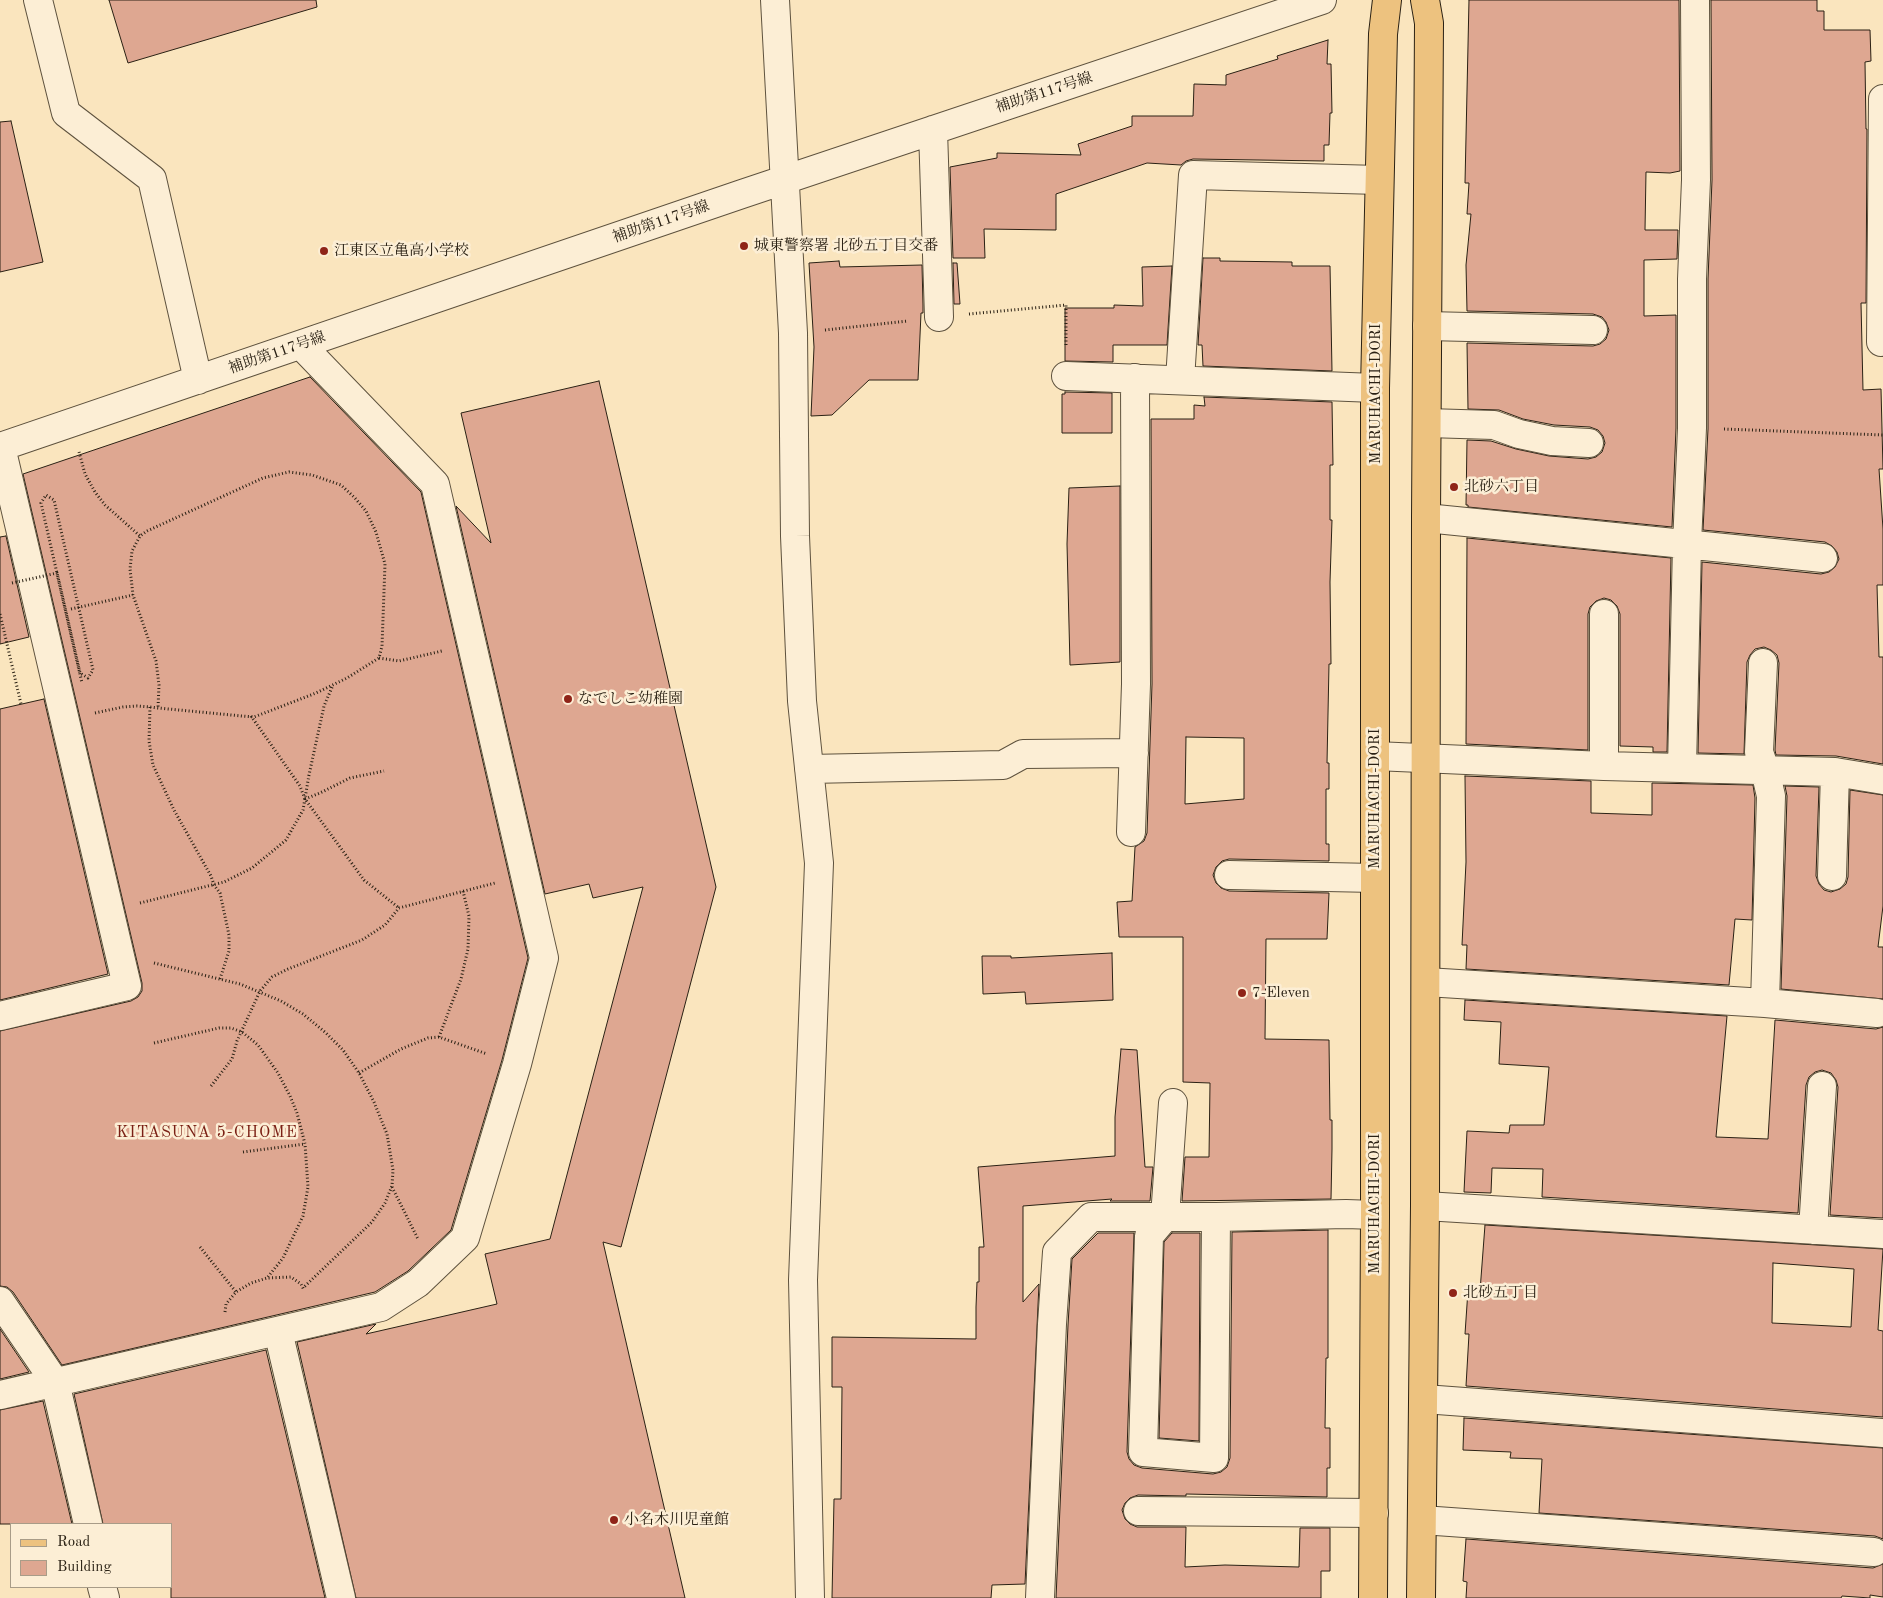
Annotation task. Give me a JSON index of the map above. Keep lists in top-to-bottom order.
{
  "streets": {
    "main road": ["MARUHACHI-DORI"],
    "street": ["補助第117号線"]
  },
  "districts": ["KITASUNA 5-CHOME"],
  "places": [
    "城東警察署 北砂五丁目交番",
    "江東区立亀高小学校",
    "北砂六丁目",
    "なでしこ幼稚園",
    "7-Eleven",
    "北砂五丁目",
    "小名木川児童館"
  ],
  "legend": ["Road", "Building"]
}
